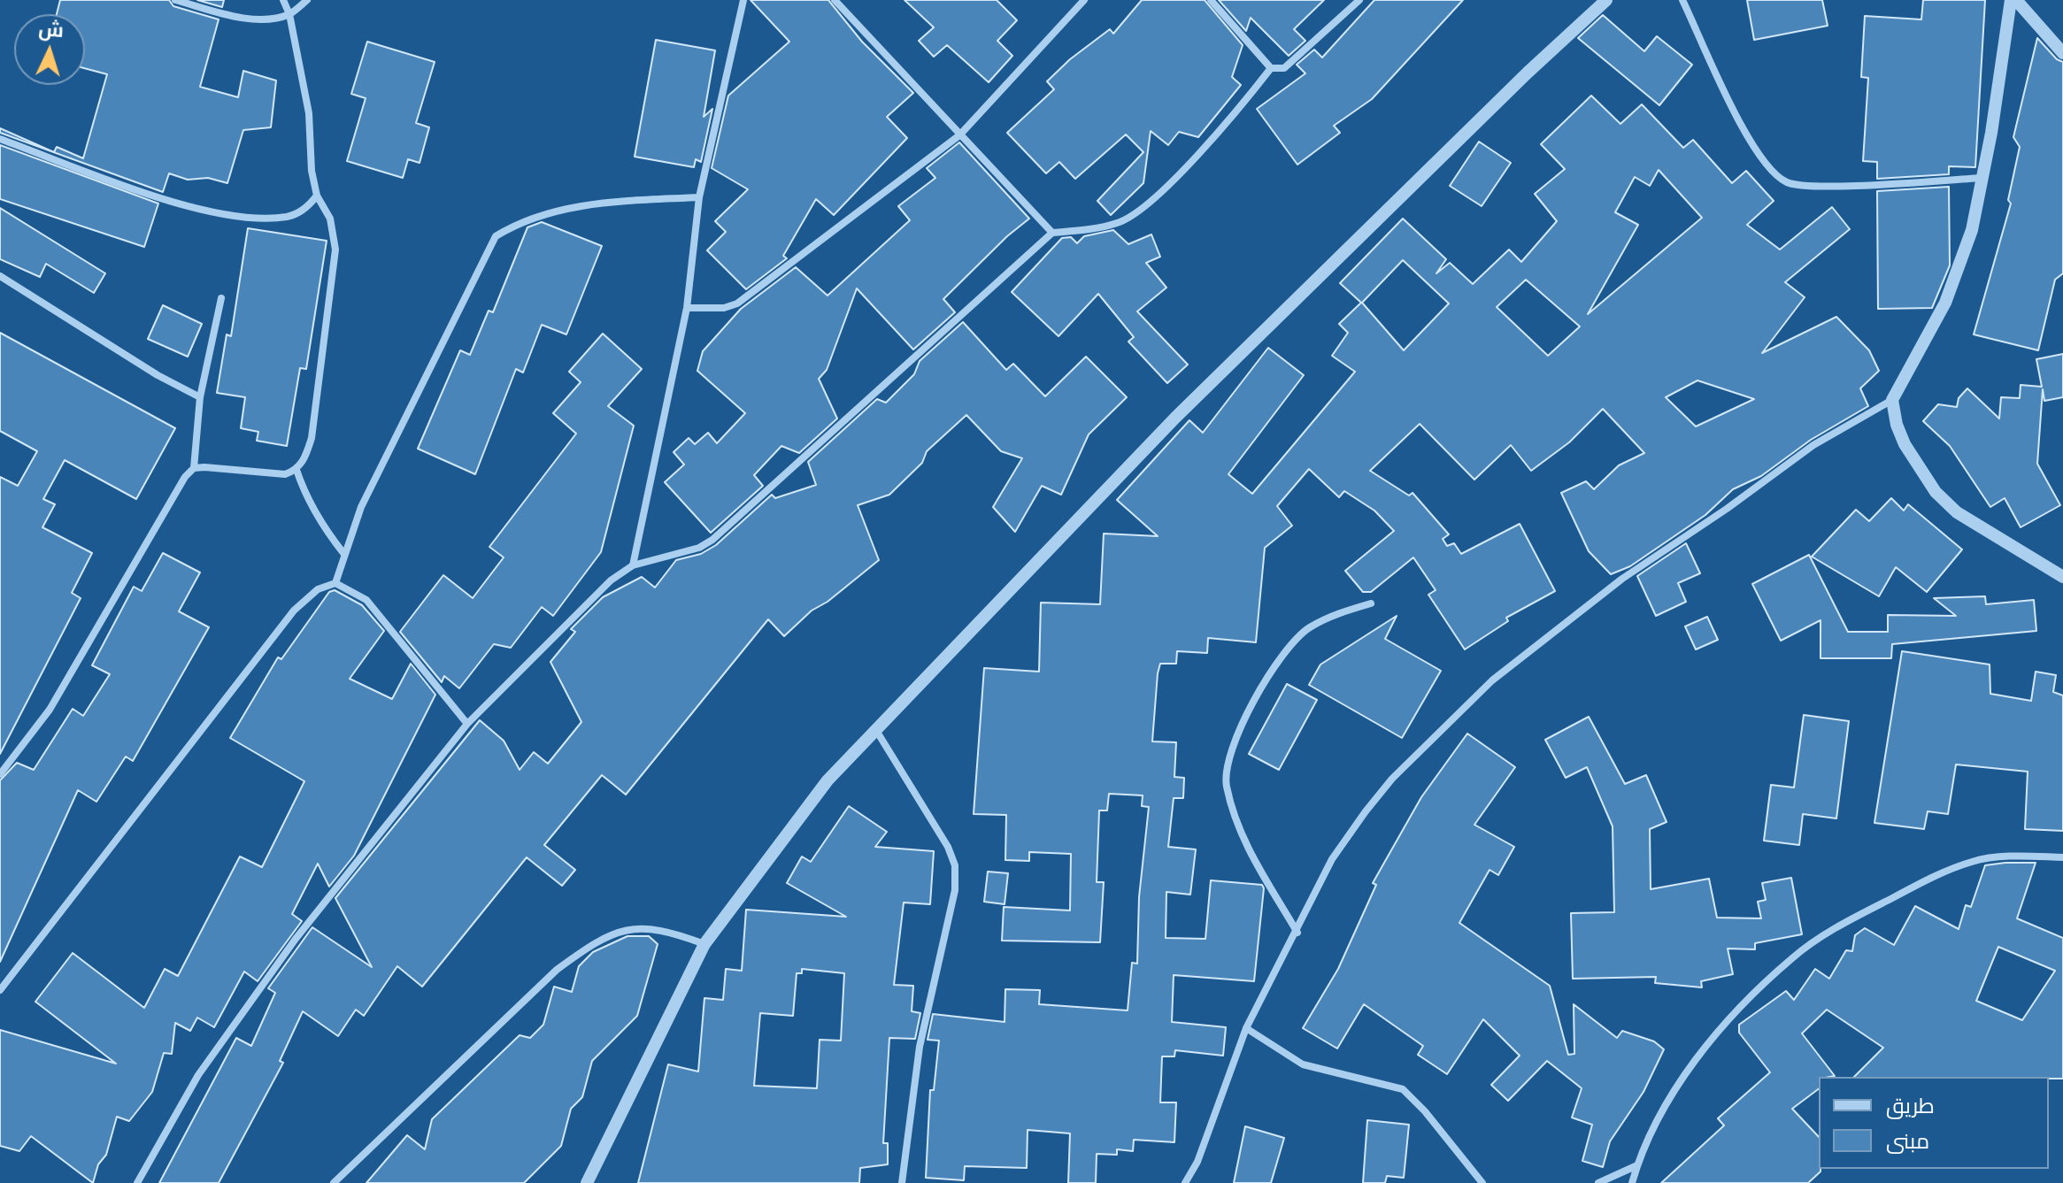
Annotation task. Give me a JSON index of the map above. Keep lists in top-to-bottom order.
{
  "legend": ["طريق", "مبنى"],
  "north": "top"
}
